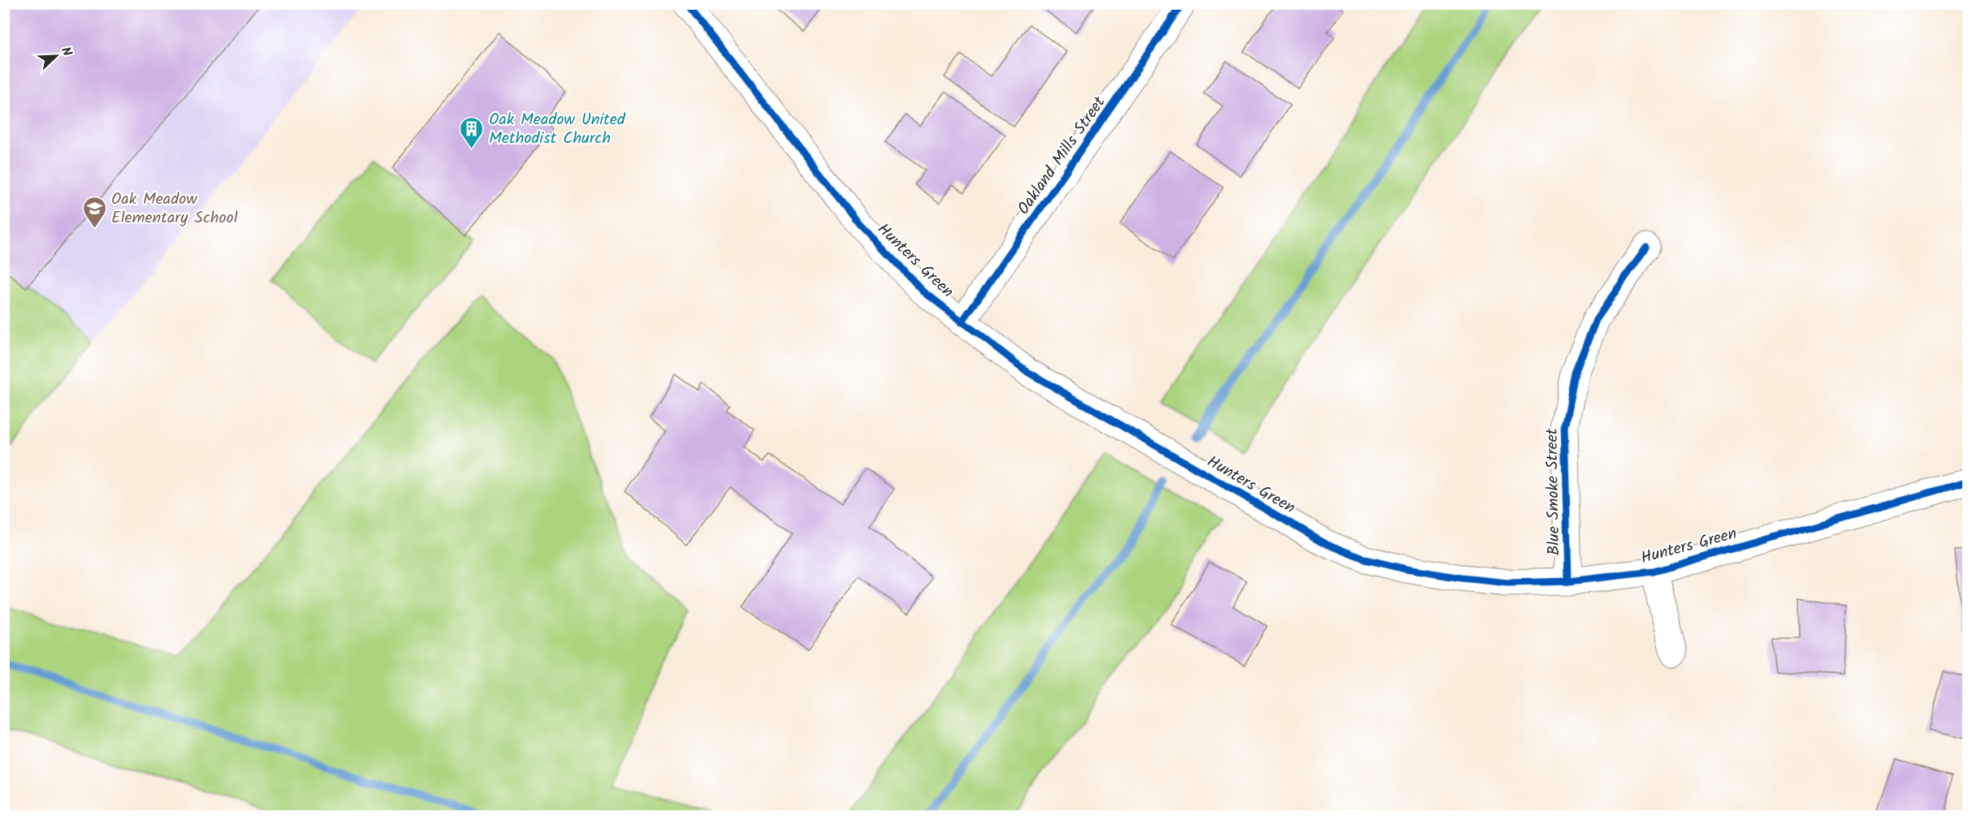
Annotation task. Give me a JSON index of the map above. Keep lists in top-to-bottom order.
{
  "streets": {
    "street": ["Oakland Mills Street", "Hunters Green", "Blue Smoke Street"]
  },
  "crossings": [
    ["Oakland Mills Street", "Hunters Green"],
    ["Hunters Green", "Blue Smoke Street"]
  ],
  "places": {
    "building": ["Oak Meadow United Methodist Church"],
    "school or university": ["Oak Meadow Elementary School"]
  },
  "north": "top right"
}
